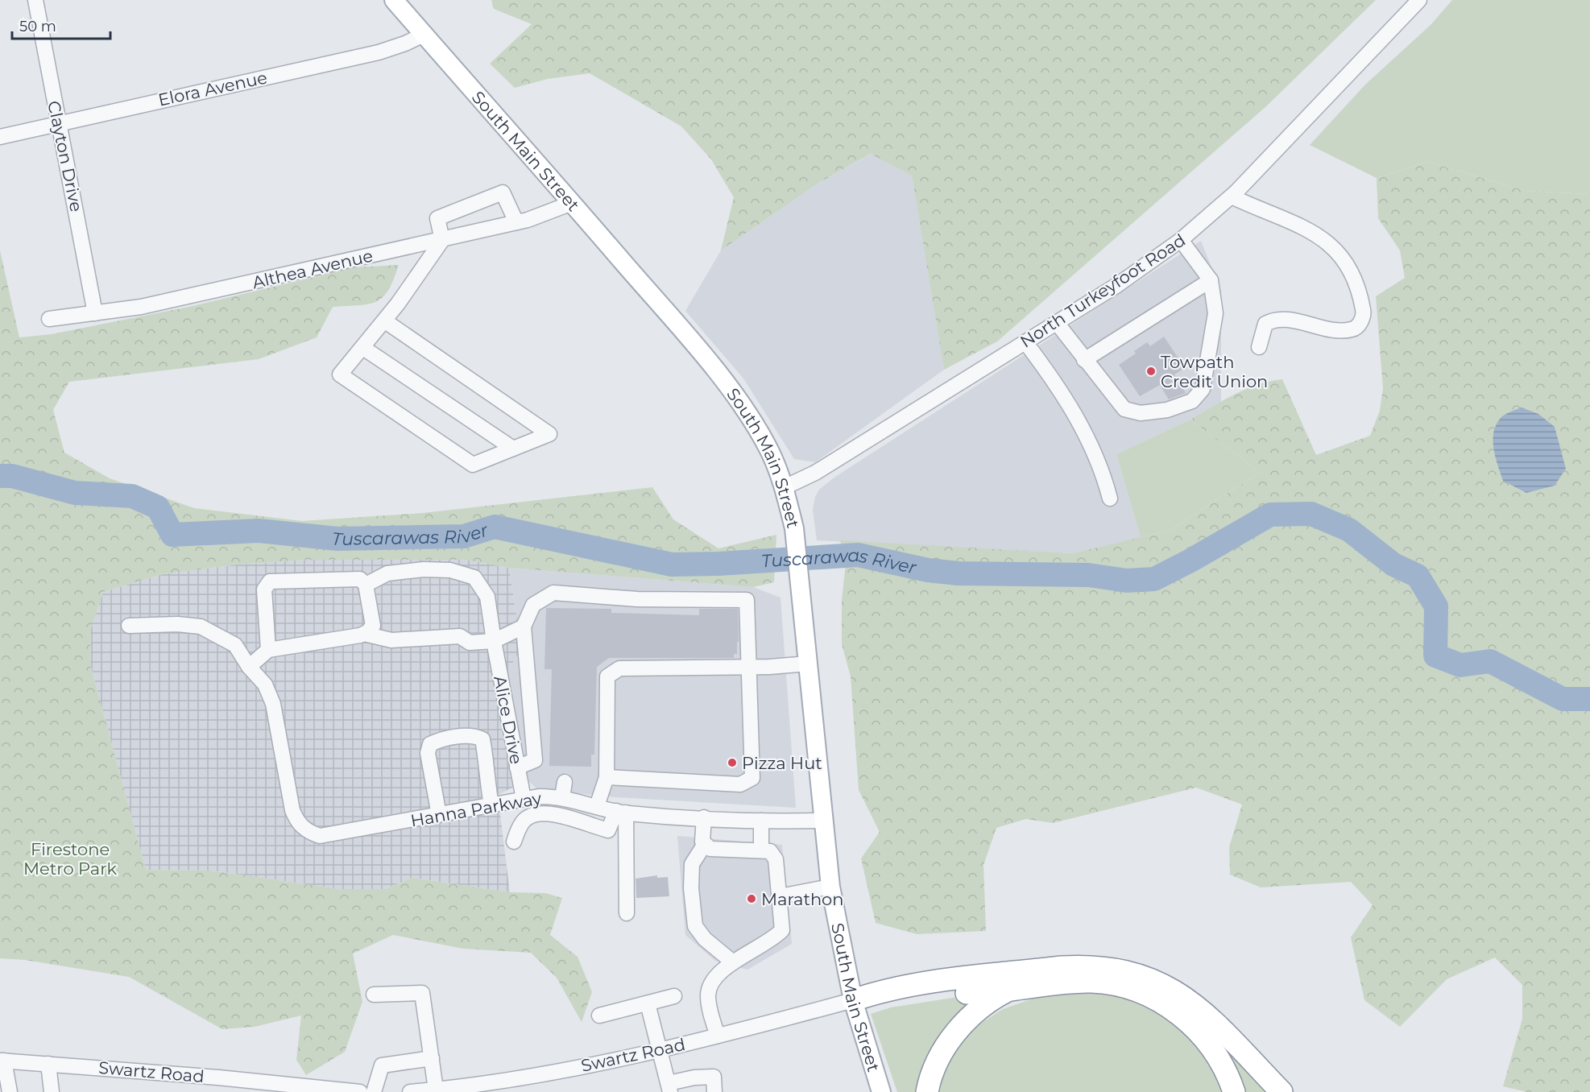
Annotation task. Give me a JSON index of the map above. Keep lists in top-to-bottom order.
{
  "streets": {
    "main road": ["South Main Street"],
    "street": [
      "Elora Avenue",
      "Clayton Drive",
      "Althea Avenue",
      "North Turkeyfoot Road",
      "Alice Drive",
      "Hanna Parkway",
      "Swartz Road"
    ]
  },
  "crossings": [
    ["Elora Avenue", "South Main Street"],
    ["Elora Avenue", "Clayton Drive"],
    ["South Main Street", "Althea Avenue"],
    ["South Main Street", "North Turkeyfoot Road"],
    ["South Main Street", "Hanna Parkway"],
    ["South Main Street", "Swartz Road"],
    ["Clayton Drive", "Althea Avenue"],
    ["Alice Drive", "Hanna Parkway"]
  ],
  "water": ["Tuscarawas River"],
  "parks": ["Firestone Metro Park"],
  "places": ["Towpath Credit Union", "Pizza Hut", "Marathon"],
  "scale_bar": "50 m"
}
